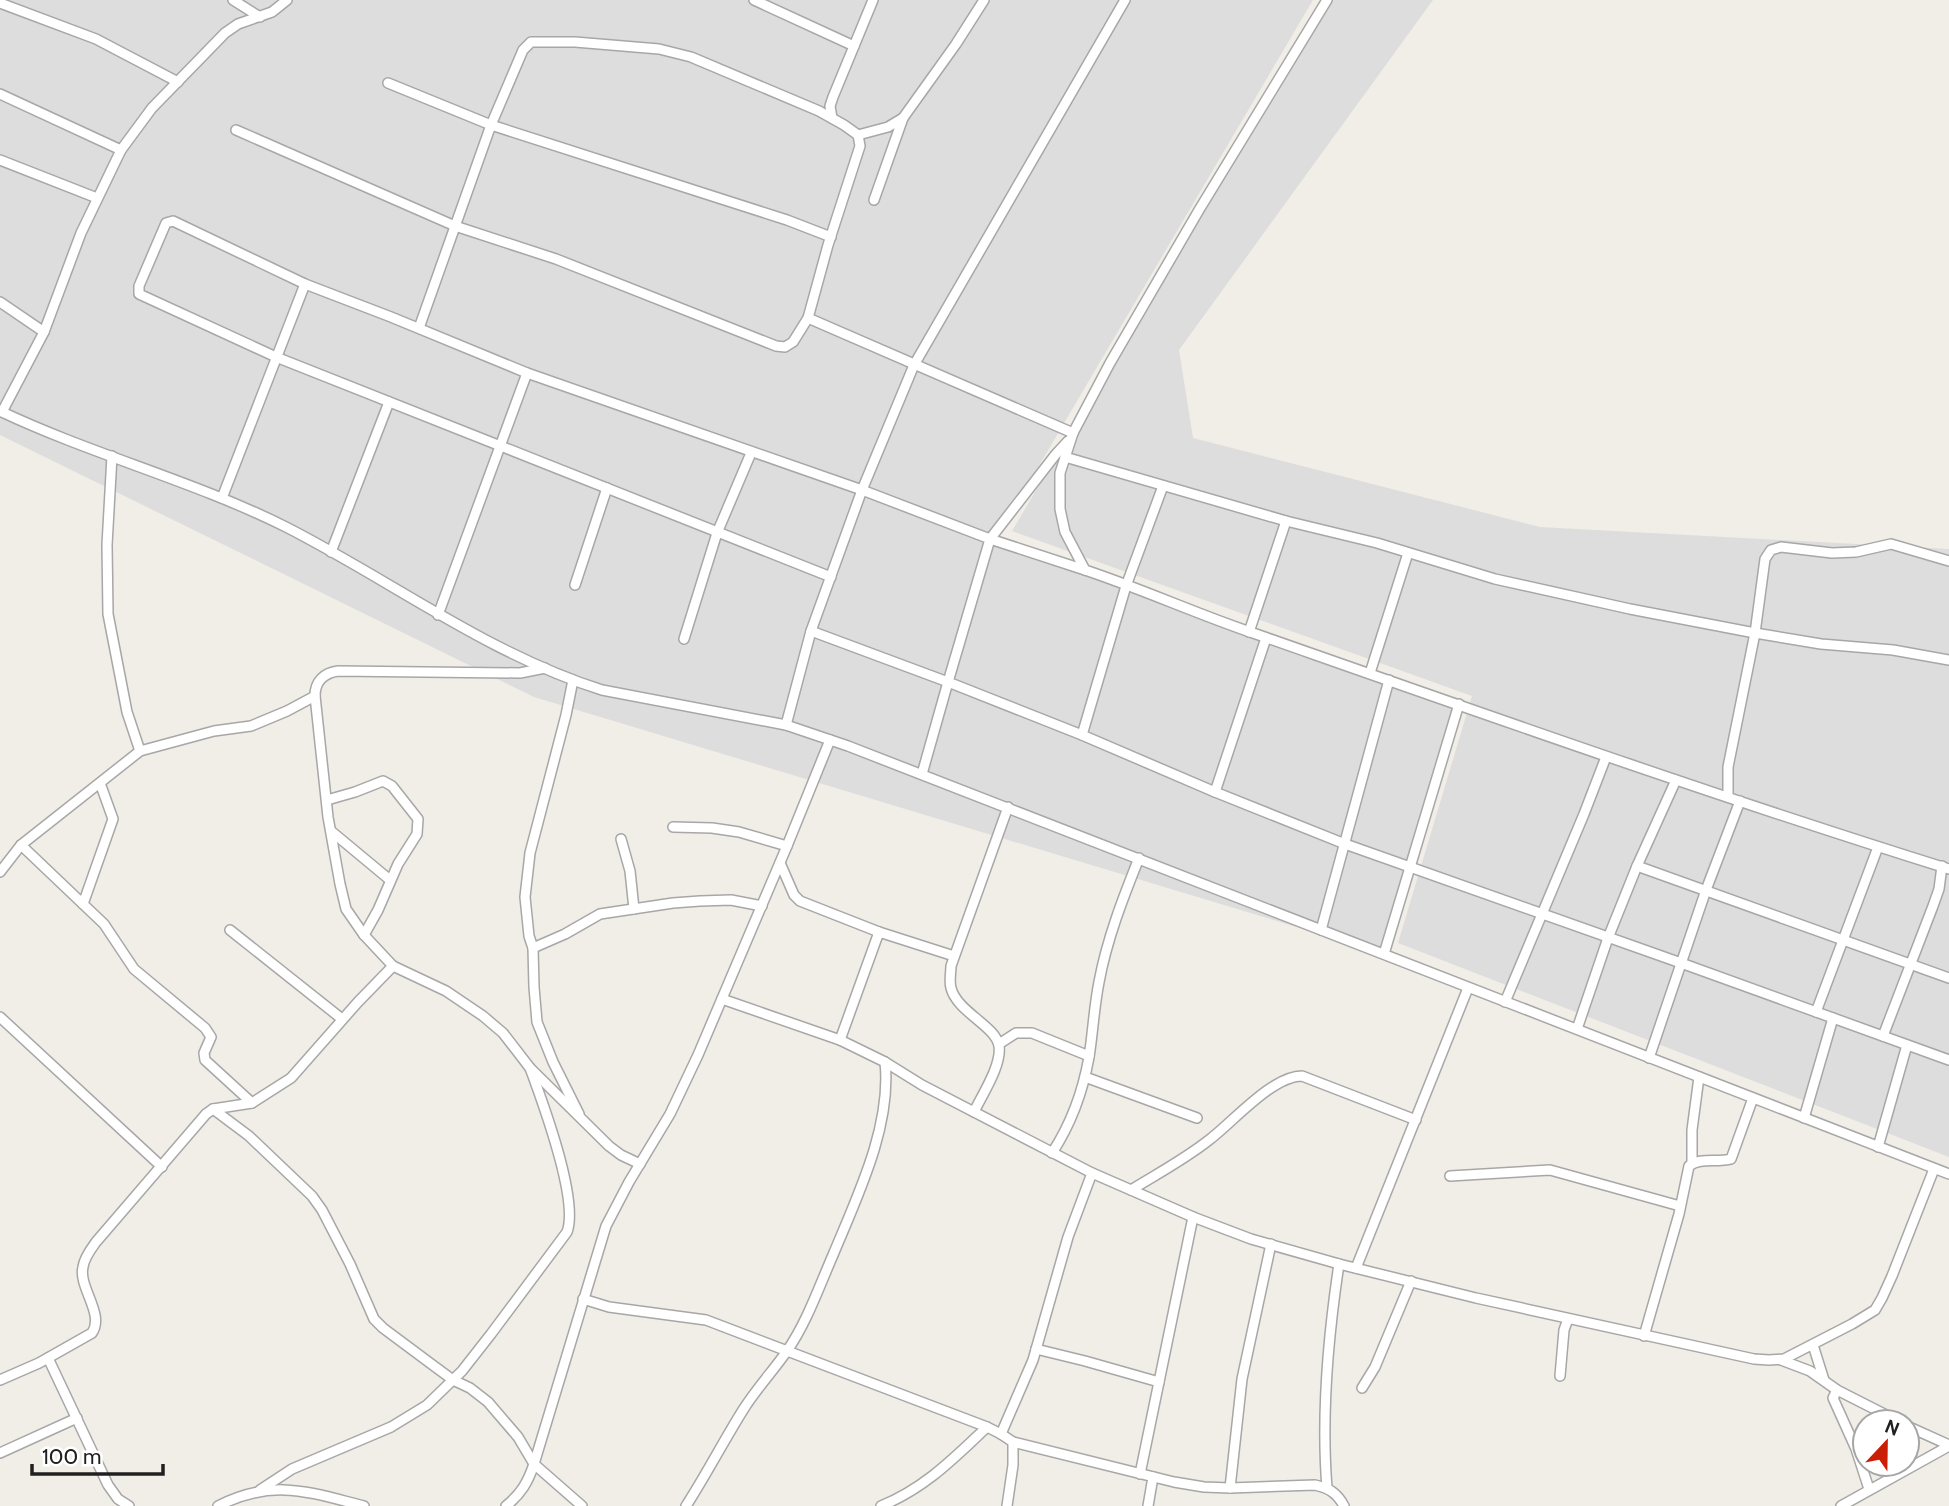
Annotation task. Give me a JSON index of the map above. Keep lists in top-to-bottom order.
{
  "scale_bar": "100 m",
  "north": "top"
}
